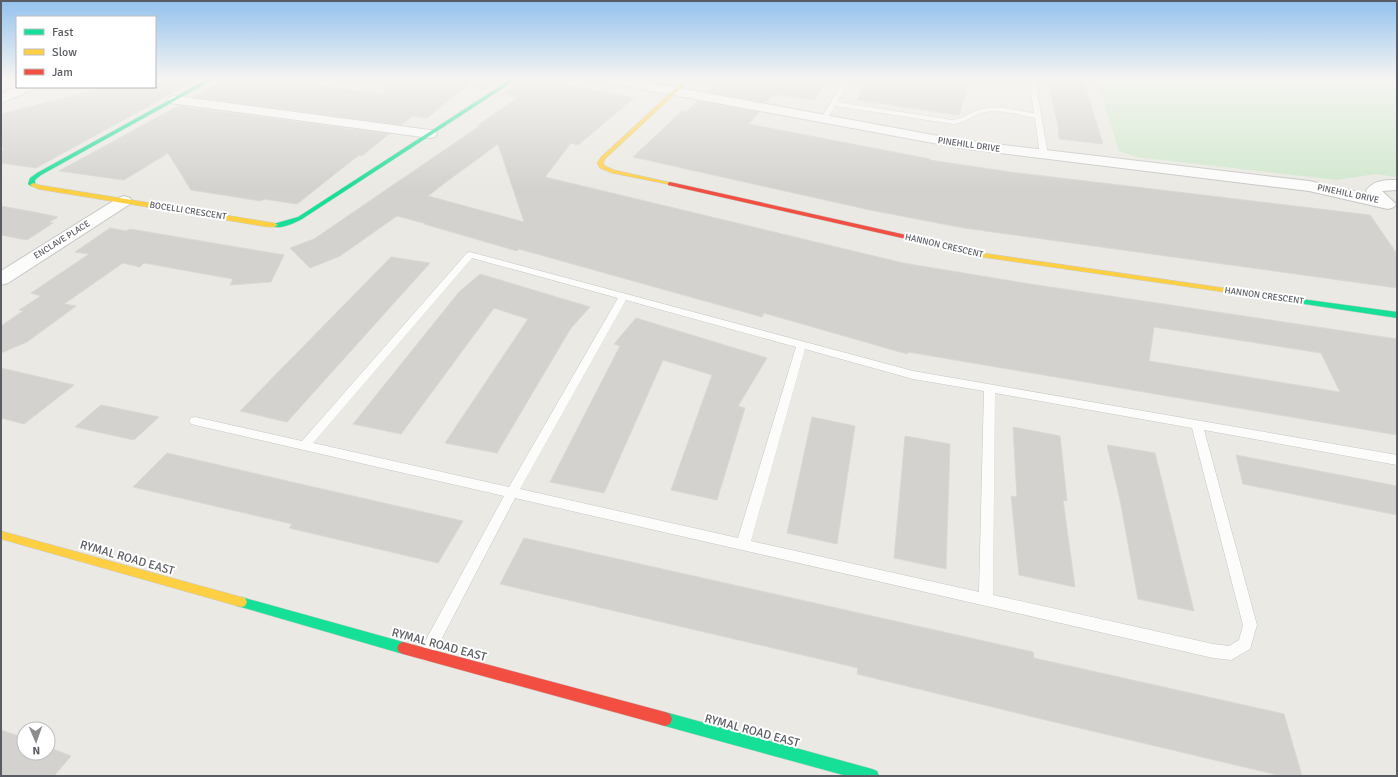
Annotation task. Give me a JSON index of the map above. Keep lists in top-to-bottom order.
{
  "streets": {
    "street": [
      "PINEHILL DRIVE",
      "BOCELLI CRESCENT",
      "ENCLAVE PLACE",
      "HANNON CRESCENT",
      "RYMAL ROAD EAST"
    ]
  },
  "crossings": [
    ["BOCELLI CRESCENT", "ENCLAVE PLACE"]
  ],
  "legend": ["Fast", "Slow", "Jam"],
  "north": "bottom"
}
